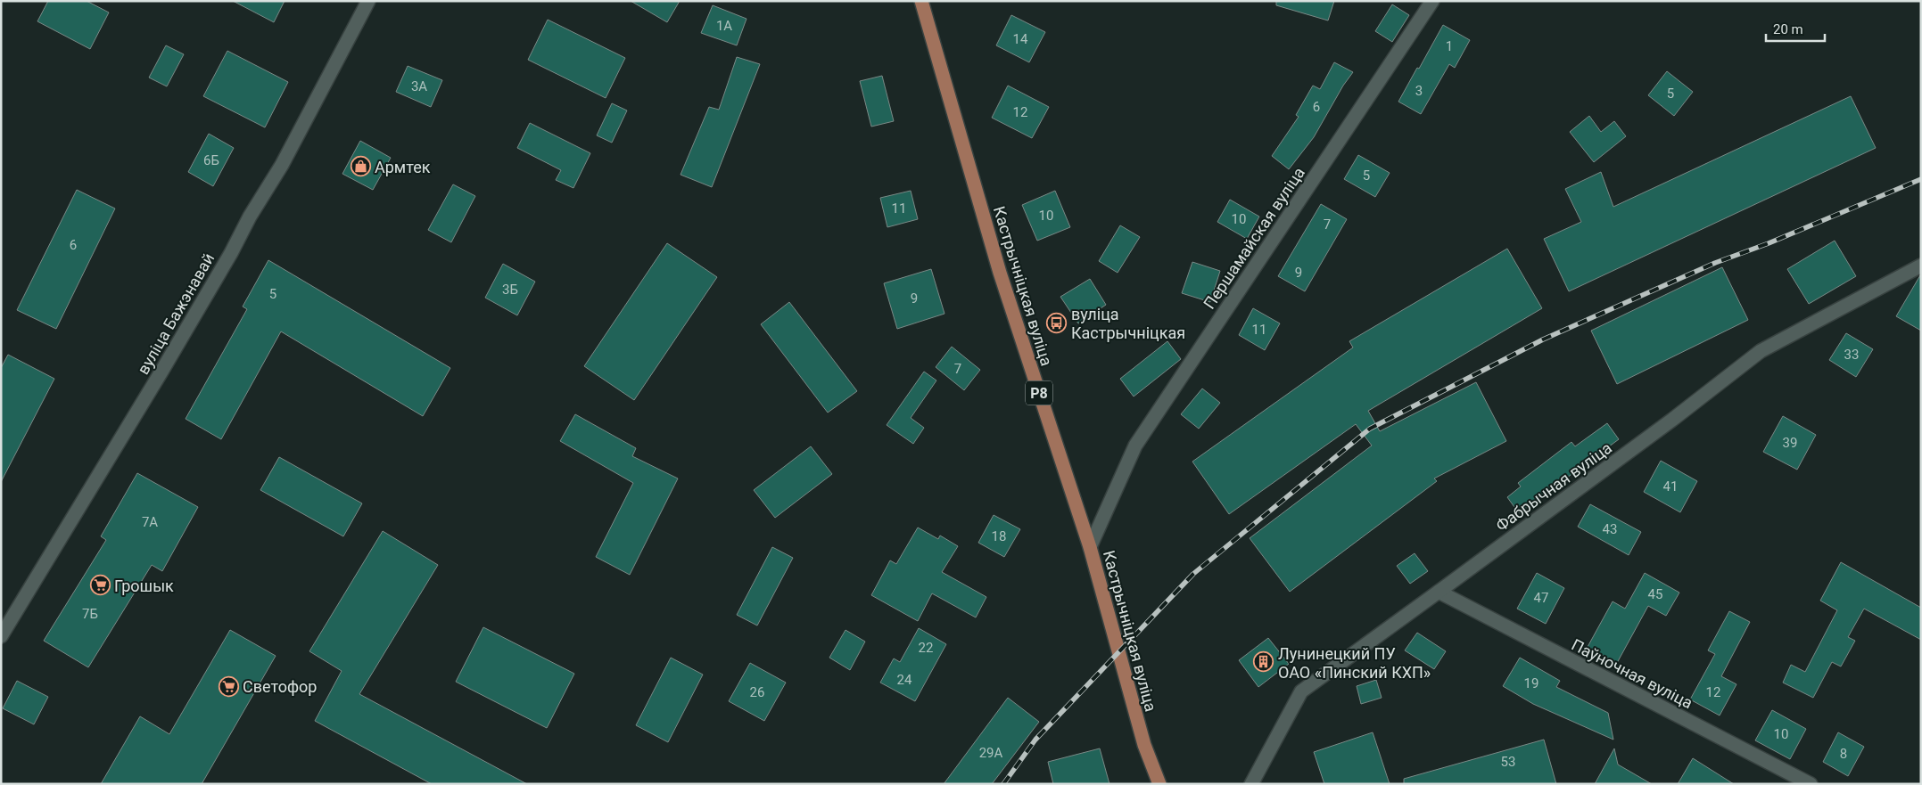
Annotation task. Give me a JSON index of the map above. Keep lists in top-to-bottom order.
{
  "streets": {
    "main road": ["Кастрычніцкая вуліца", "Р8"],
    "street": [
      "Першамайская вуліца",
      "вуліца Бажэнавай",
      "Фабрычная вуліца",
      "Паўночная вуліца"
    ]
  },
  "crossings": [
    ["Першамайская вуліца", "Кастрычніцкая вуліца"],
    ["Фабрычная вуліца", "Паўночная вуліца"]
  ],
  "places": {
    "shop": ["Армтек"],
    "bus stop": ["вуліца Кастрычніцкая"],
    "supermarket": ["Грошык", "Светофор"],
    "building": ["Лунинецкий ПУ ОАО «Пинский КХП»"]
  },
  "house_numbers": [
    "1А",
    "14",
    "1",
    "3А",
    "3",
    "5",
    "6",
    "12",
    "6Б",
    "5",
    "11",
    "10",
    "10",
    "7",
    "6",
    "9",
    "3Б",
    "5",
    "9",
    "11",
    "33",
    "7",
    "39",
    "41",
    "7А",
    "43",
    "18",
    "45",
    "47",
    "7Б",
    "22",
    "24",
    "19",
    "26",
    "12",
    "10",
    "29А",
    "8",
    "53"
  ],
  "scale_bar": "20 m"
}
